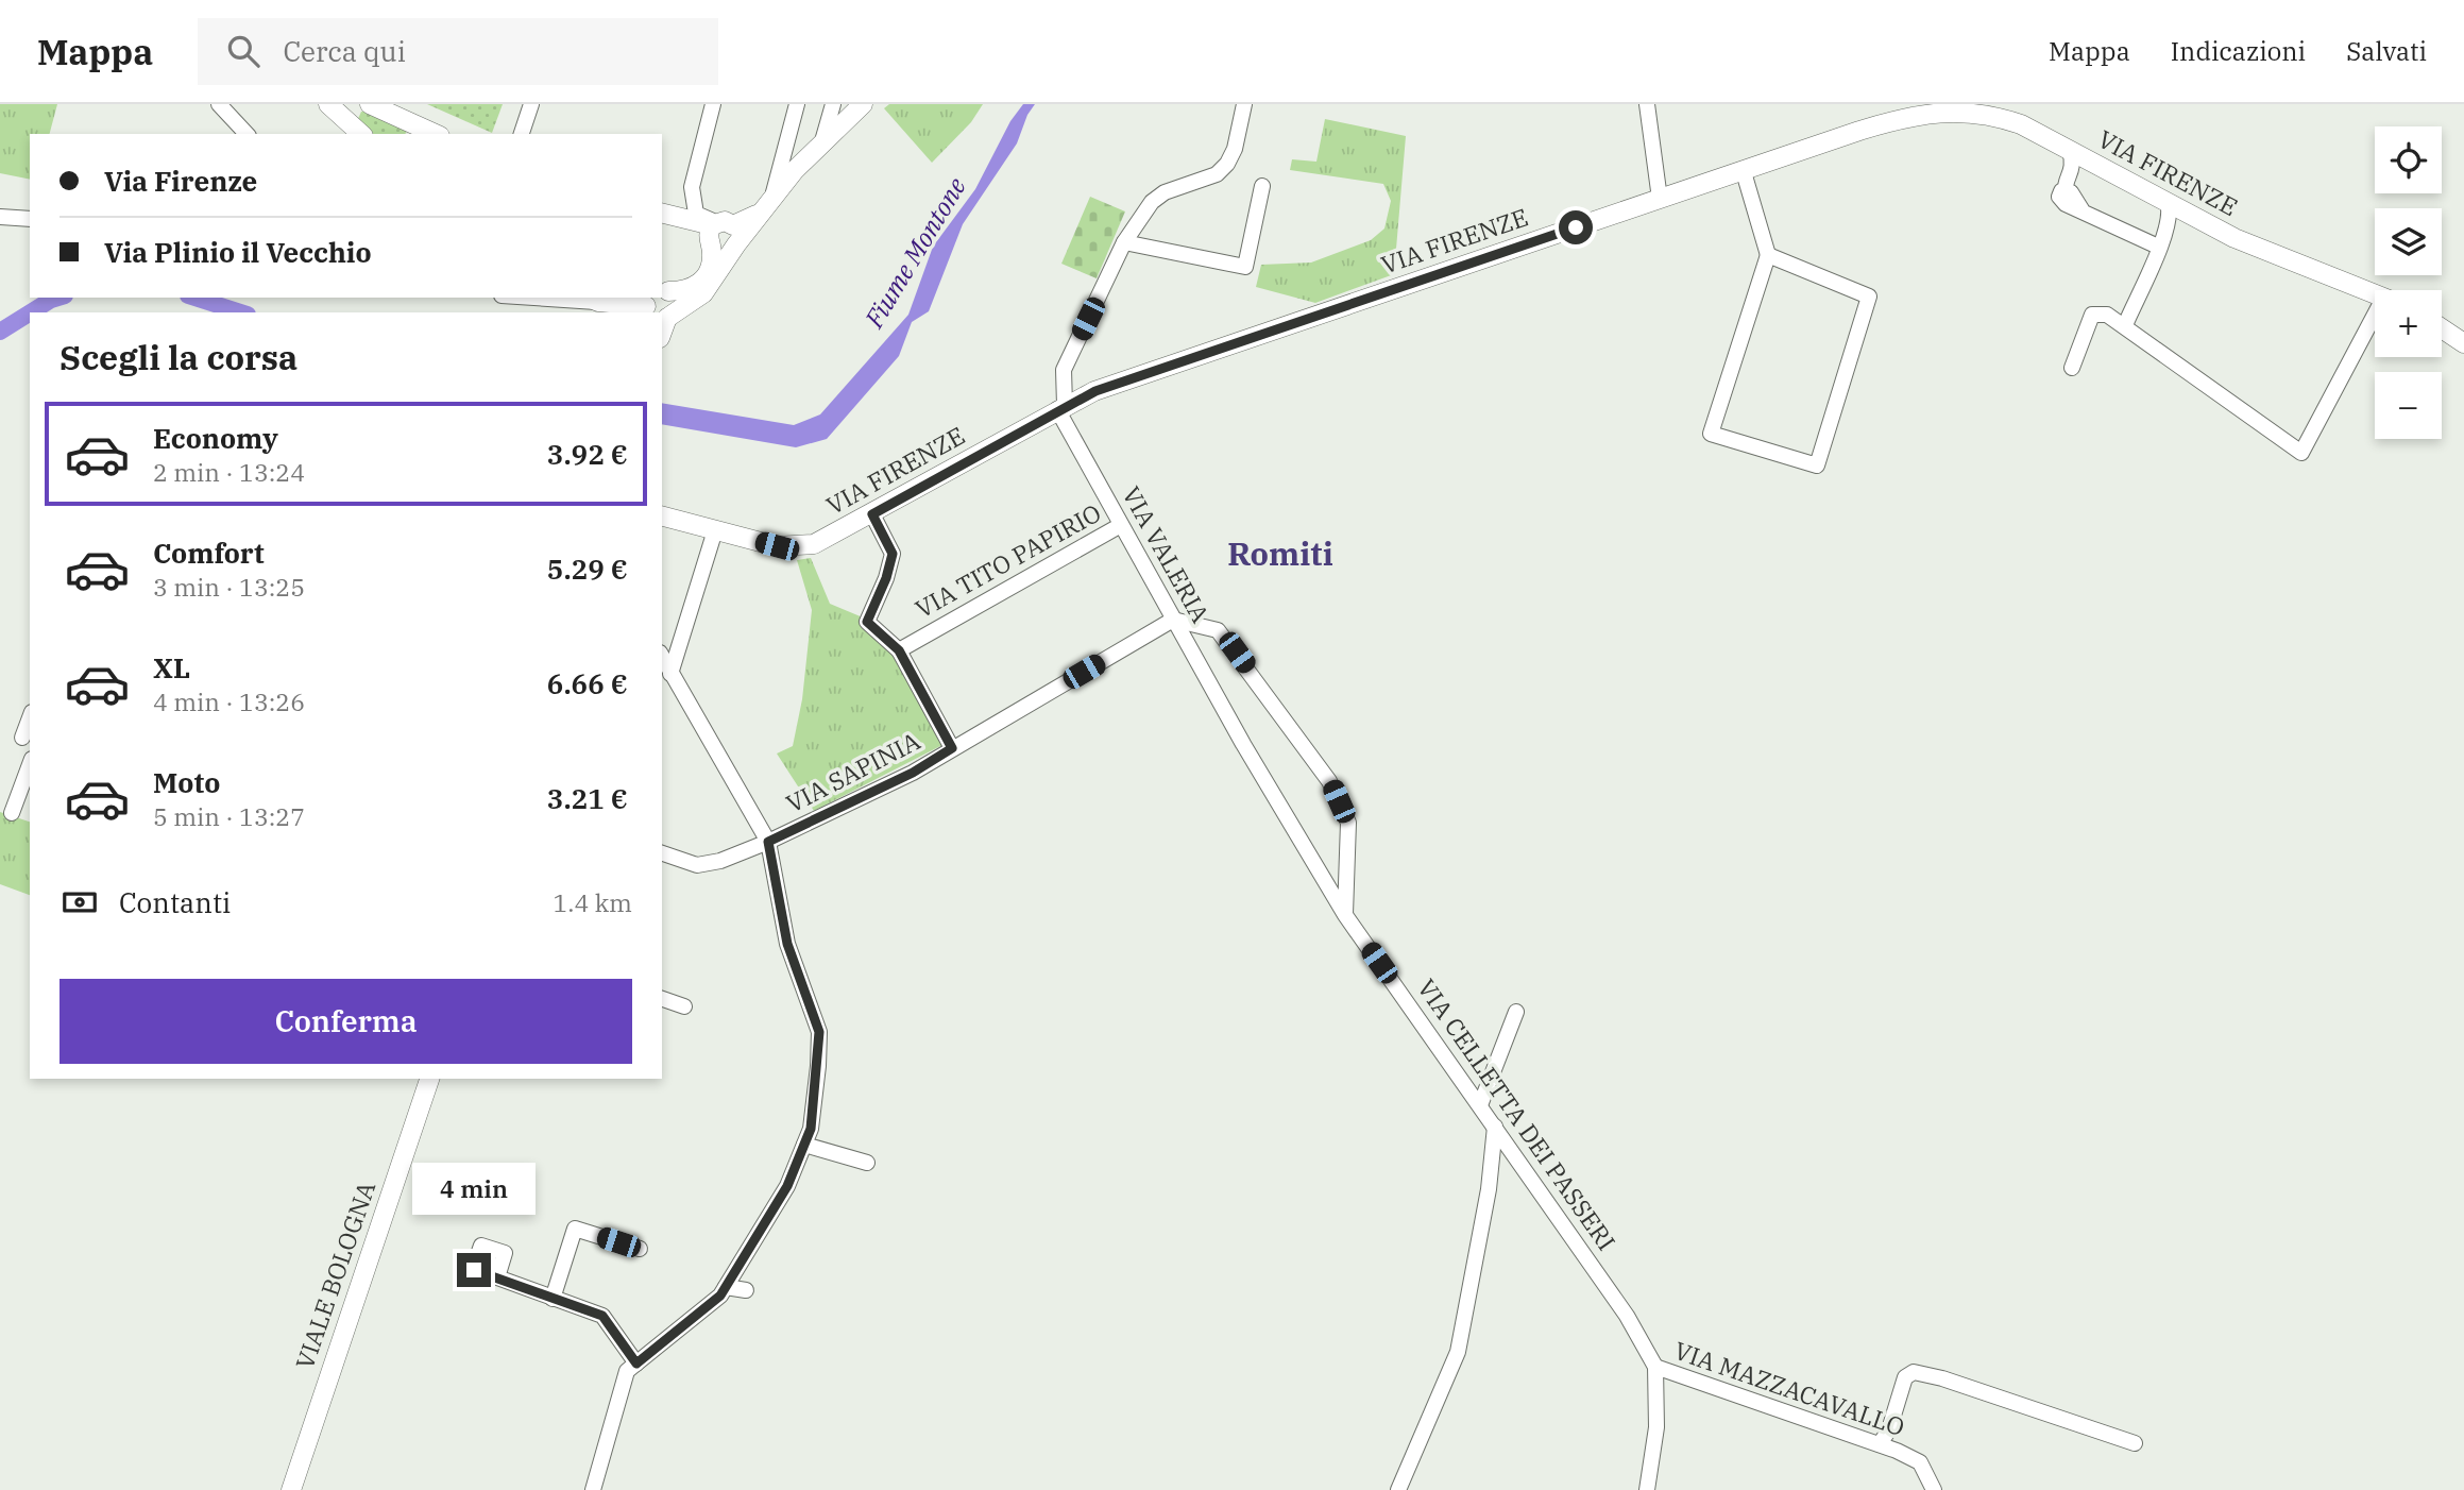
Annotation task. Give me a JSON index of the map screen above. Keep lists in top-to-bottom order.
{
  "streets": {
    "main road": ["VIA FIRENZE", "VIALE BOLOGNA"],
    "street": [
      "VIA VALERIA",
      "VIA TITO PAPIRIO",
      "VIA SAPINIA",
      "VIA CELLETTA DEI PASSERI",
      "VIA MAZZACAVALLO"
    ]
  },
  "crossings": [
    ["VIA FIRENZE", "VIA VALERIA"],
    ["VIA VALERIA", "VIA TITO PAPIRIO"],
    ["VIA VALERIA", "VIA SAPINIA"],
    ["VIA VALERIA", "VIA CELLETTA DEI PASSERI"],
    ["VIA CELLETTA DEI PASSERI", "VIA MAZZACAVALLO"]
  ],
  "districts": ["Romiti"],
  "water": ["Fiume Montone"],
  "page": {
    "header": "Mappa",
    "search": "Cerca qui",
    "nav": ["Mappa", "Indicazioni", "Salvati"],
    "map_buttons": ["+", "−"],
    "banner": ["Via Firenze", "Via Plinio il Vecchio"],
    "heading": "Scegli la corsa",
    "list": [
      {
        "name": "Economy",
        "note": "2 min · 13:24",
        "value": "3.92 €"
      },
      {
        "name": "Comfort",
        "note": "3 min · 13:25",
        "value": "5.29 €"
      },
      {
        "name": "XL",
        "note": "4 min · 13:26",
        "value": "6.66 €"
      },
      {
        "name": "Moto",
        "note": "5 min · 13:27",
        "value": "3.21 €"
      }
    ],
    "pay": ["Contanti", "1.4 km"],
    "buttons": "Conferma",
    "bubble": "4 min"
  }
}
